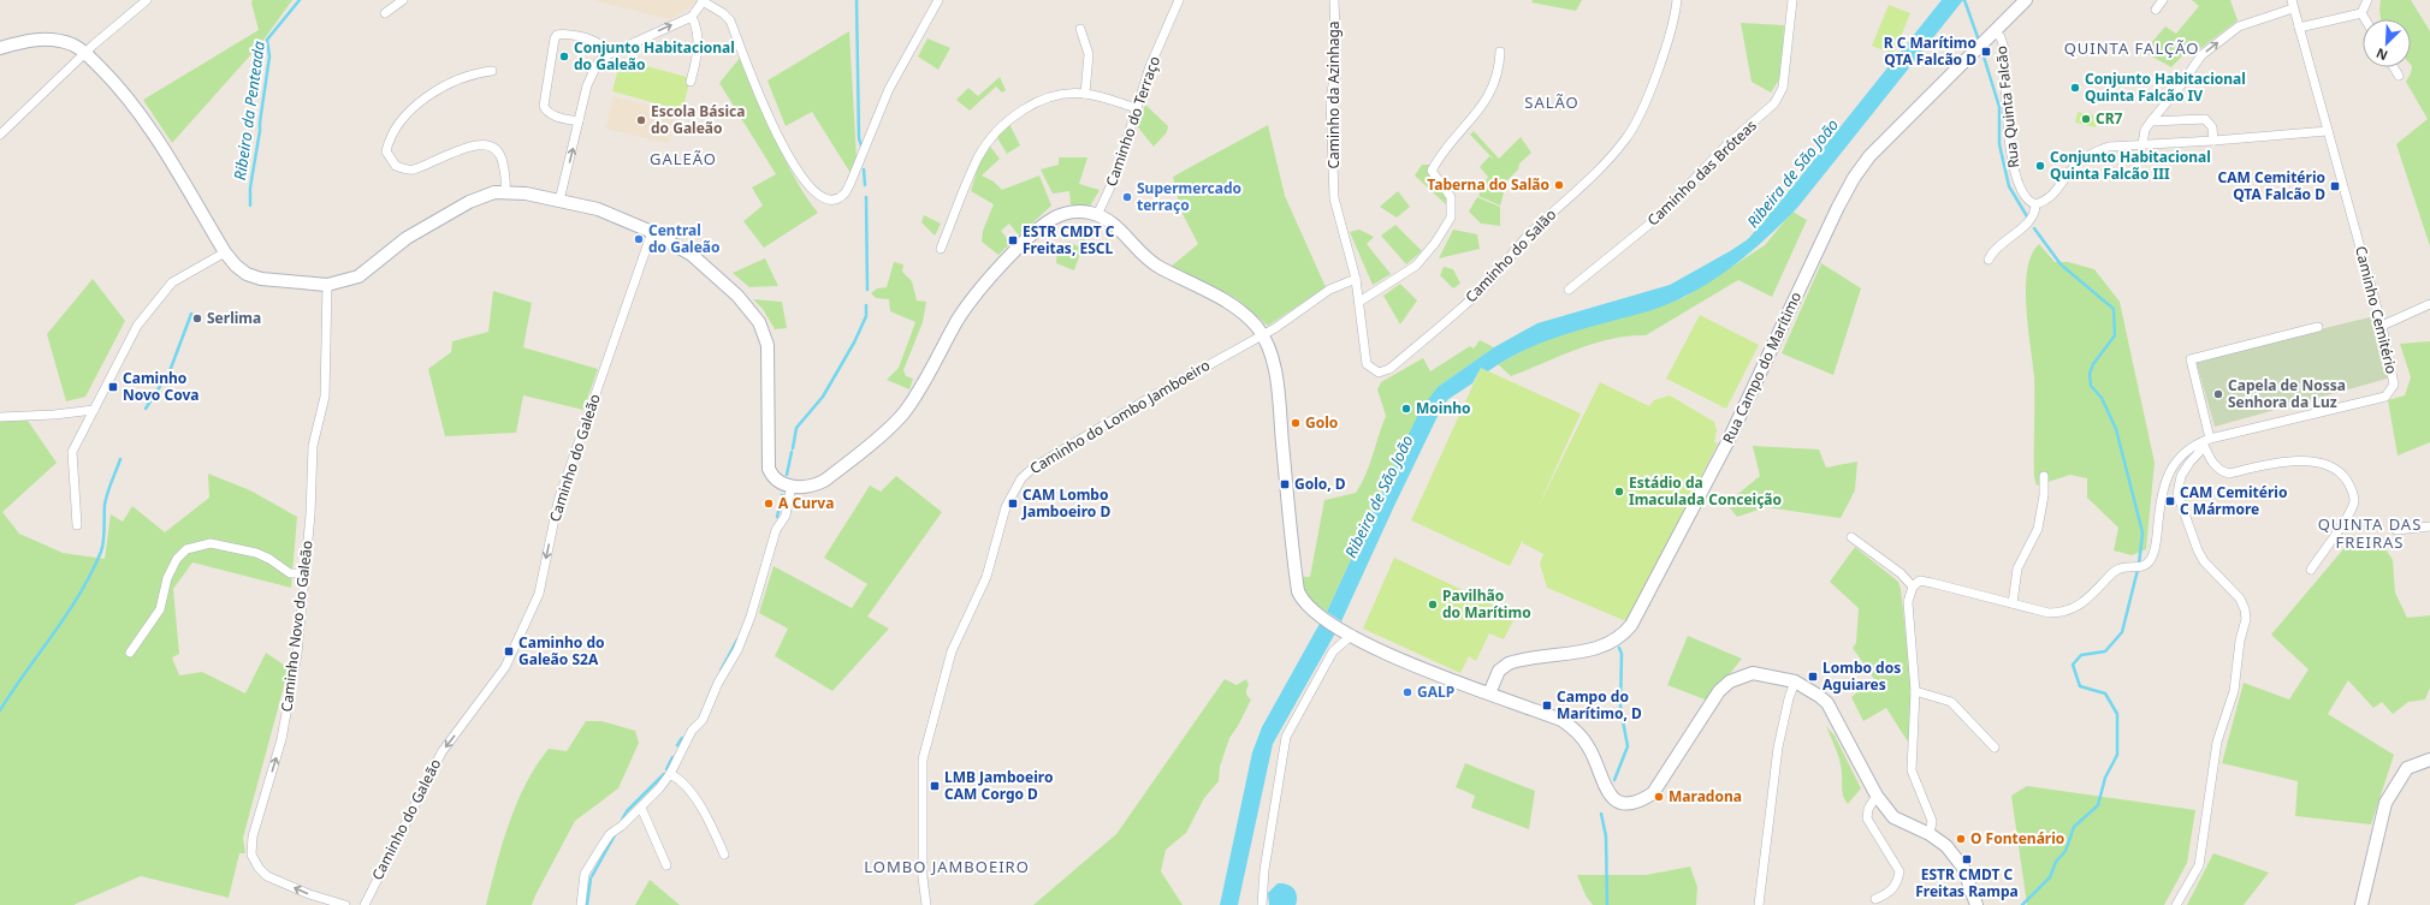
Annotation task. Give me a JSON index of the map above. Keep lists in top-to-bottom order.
{
  "streets": {
    "main road": ["Rua Campo do Marítimo"],
    "street": [
      "Caminho da Azinhaga",
      "Rua Quinta Falcão",
      "Caminho do Terraço",
      "Caminho das Bróteas",
      "Caminho do Salão",
      "Caminho Cemitério",
      "Caminho do Lombo Jamboeiro",
      "Caminho do Galeão",
      "Caminho Novo do Galeão"
    ]
  },
  "crossings": [
    ["Caminho da Azinhaga", "Caminho do Salão"],
    ["Caminho da Azinhaga", "Caminho do Lombo Jamboeiro"],
    ["Rua Quinta Falcão", "Rua Campo do Marítimo"]
  ],
  "one_way": ["Caminho do Galeão", "Caminho Novo do Galeão"],
  "districts": [
    "QUINTA FALÇÃO",
    "SALÃO",
    "GALEÃO",
    "QUINTA DAS FREIRAS",
    "LOMBO JAMBOEIRO"
  ],
  "water": ["Ribeiro da Penteada", "Ribeira de São João"],
  "places": {
    "transit": [
      "R C Marítimo QTA Falcão D",
      "CAM Cemitério QTA Falcão D",
      "ESTR CMDT C Freitas, ESCL",
      "Caminho Novo Cova",
      "Golo, D",
      "CAM Cemitério C Mármore",
      "CAM Lombo Jamboeiro D",
      "Caminho do Galeão S2A",
      "Lombo dos Aguiares",
      "Campo do Marítimo, D",
      "LMB Jamboeiro CAM Corgo D",
      "ESTR CMDT C Freitas Rampa"
    ],
    "other": [
      "Conjunto Habitacional do Galeão",
      "Conjunto Habitacional Quinta Falcão IV",
      "CR7",
      "Escola Básica do Galeão",
      "Conjunto Habitacional Quinta Falcão III",
      "Taberna do Salão",
      "Supermercado terraço",
      "Central do Galeão",
      "Serlima",
      "Capela de Nossa Senhora da Luz",
      "Moinho",
      "Golo",
      "Estádio da Imaculada Conceição",
      "A Curva",
      "Pavilhão do Marítimo",
      "GALP",
      "Maradona",
      "O Fontenário"
    ]
  },
  "north": "bottom left"
}
